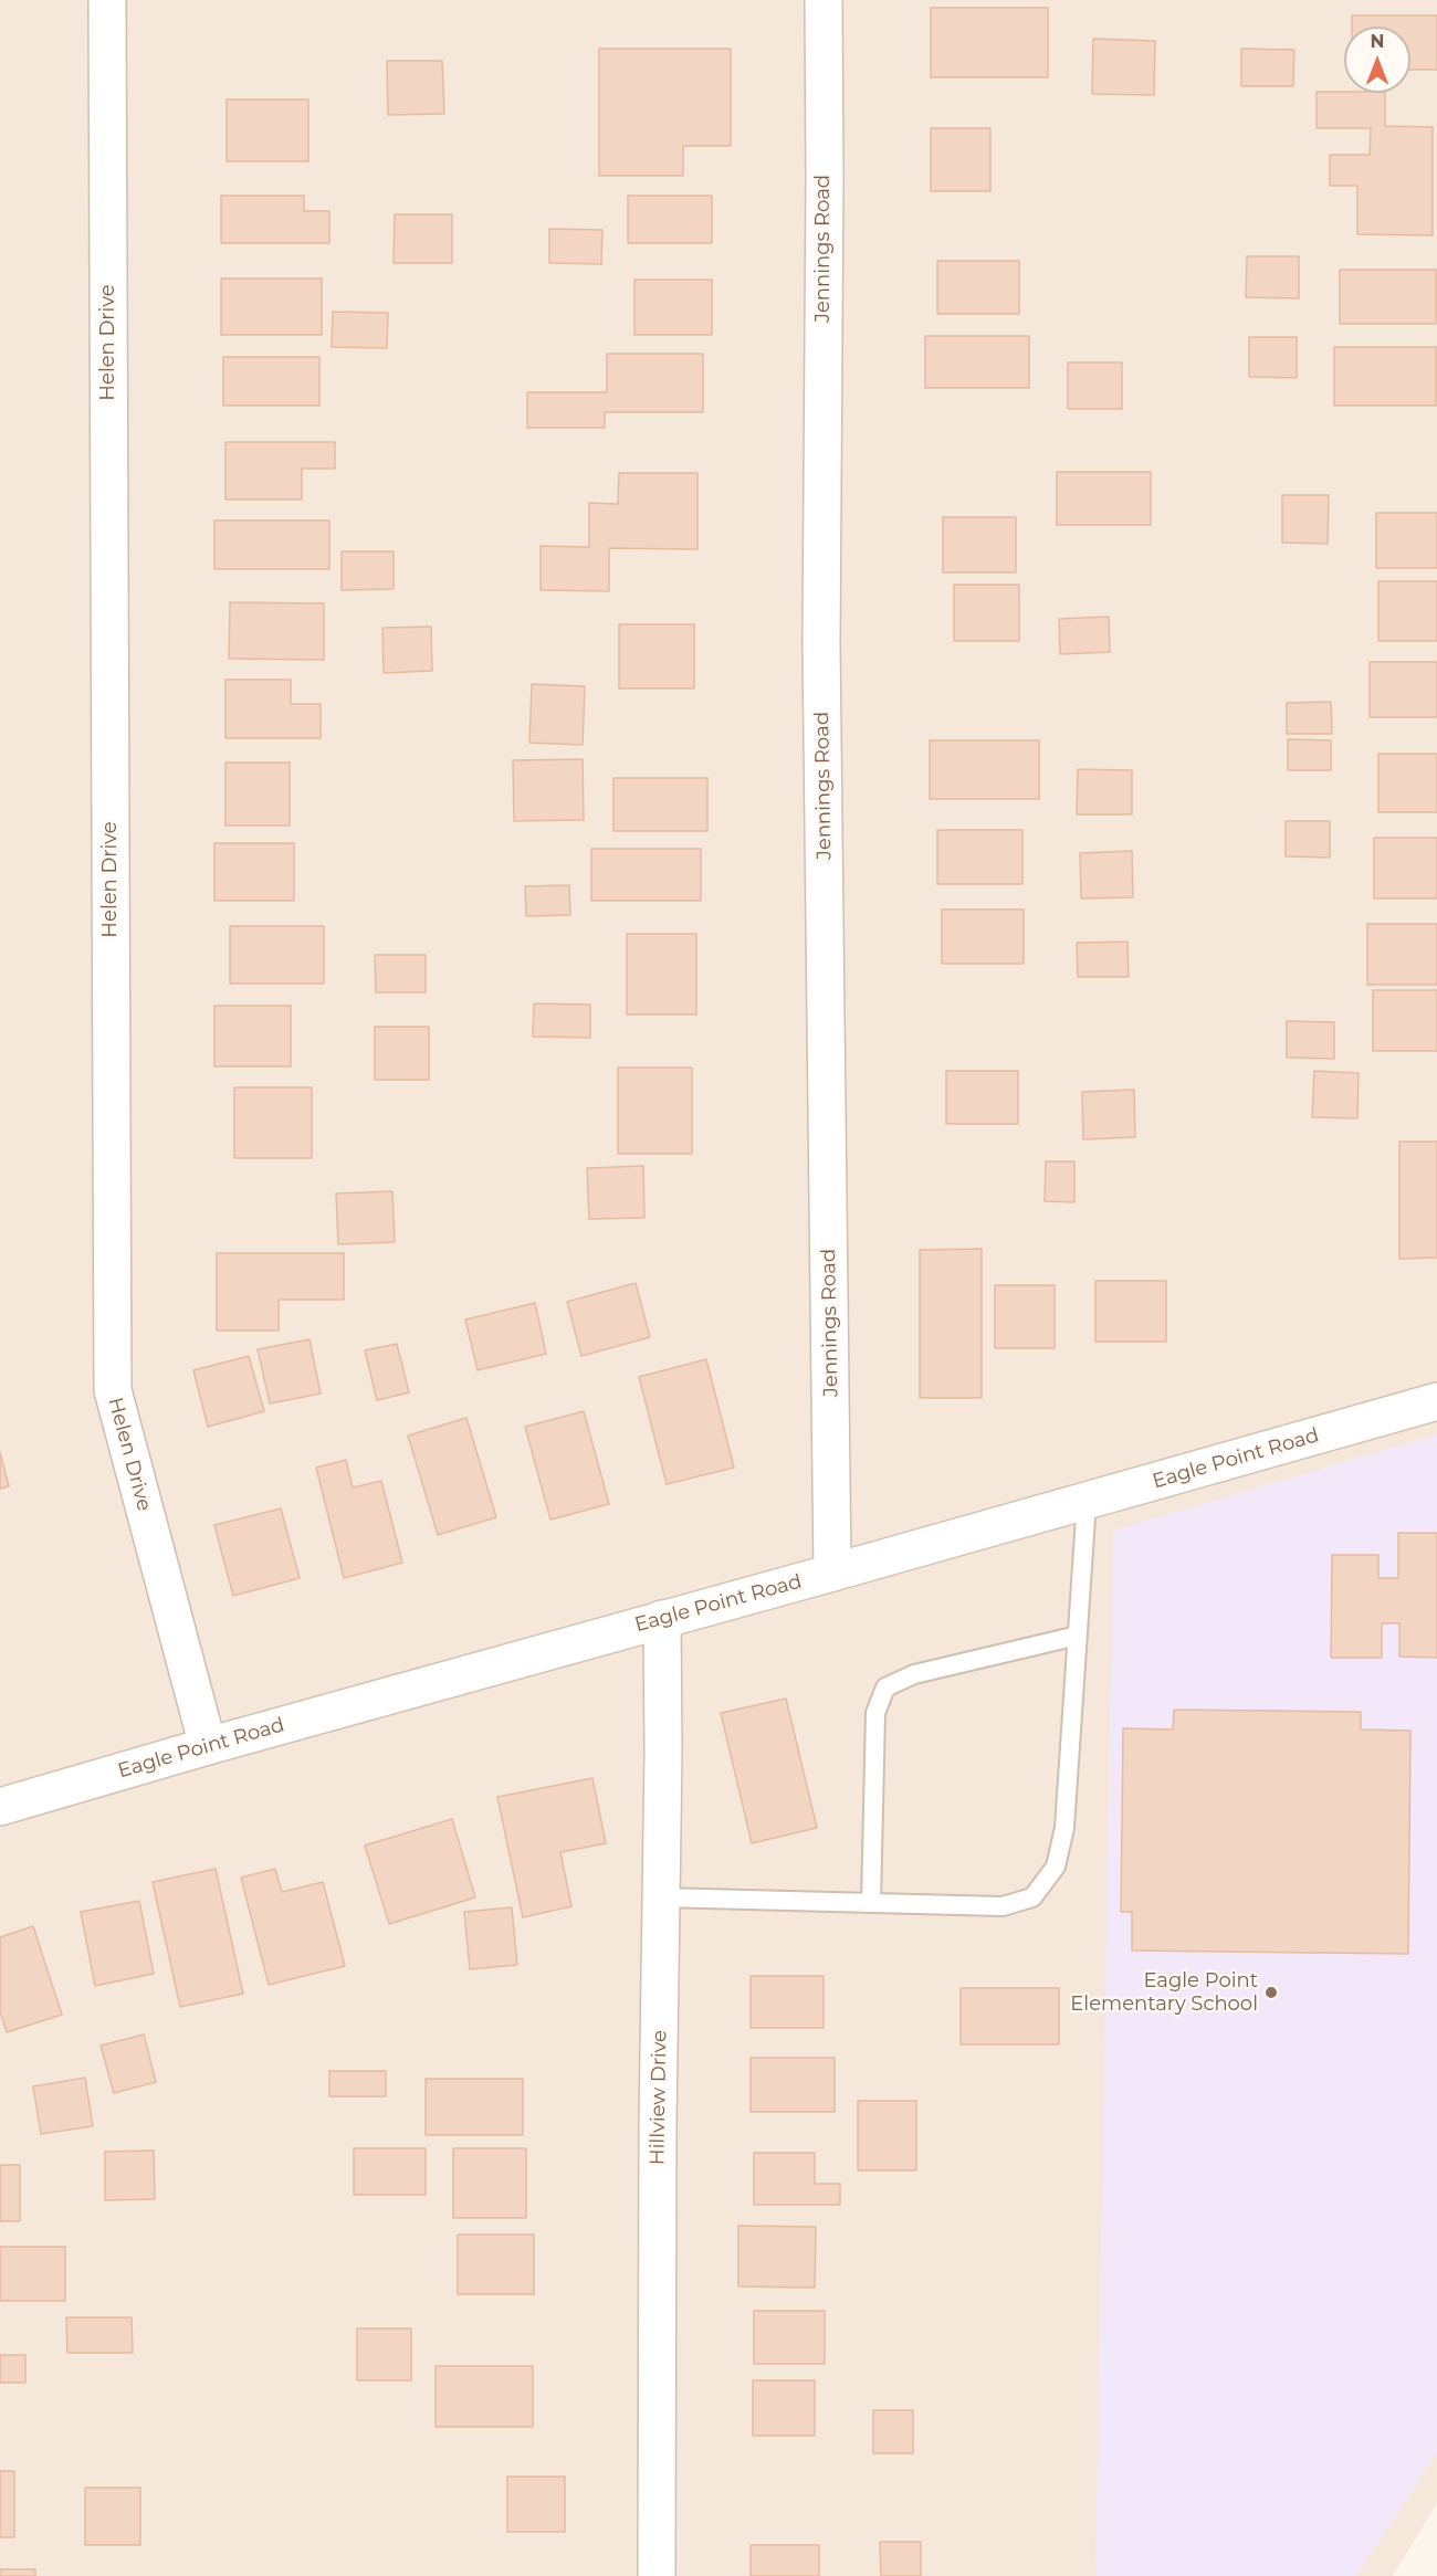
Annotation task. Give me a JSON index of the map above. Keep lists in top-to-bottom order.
{
  "streets": {
    "street": [
      "Jennings Road",
      "Helen Drive",
      "Eagle Point Road",
      "Hillview Drive"
    ]
  },
  "crossings": [
    ["Jennings Road", "Eagle Point Road"],
    ["Helen Drive", "Eagle Point Road"],
    ["Eagle Point Road", "Hillview Drive"]
  ],
  "places": ["Eagle Point Elementary School"],
  "north": "top"
}
